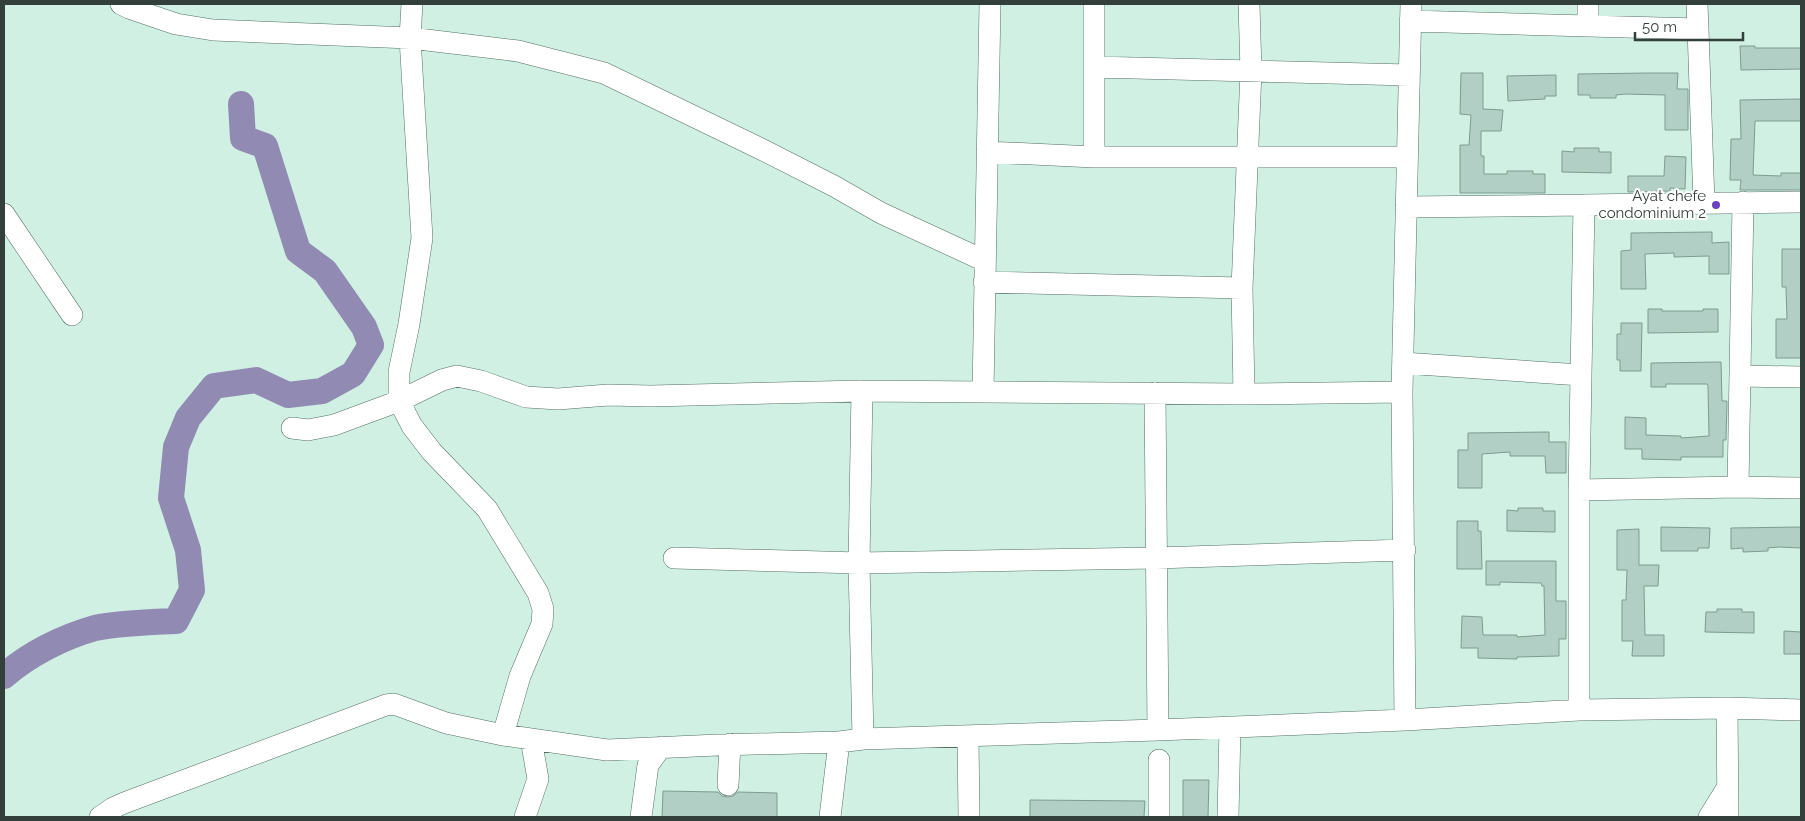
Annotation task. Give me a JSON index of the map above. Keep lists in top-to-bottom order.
{
  "places": ["Ayat chefe condominium 2"],
  "scale_bar": "50 m"
}
